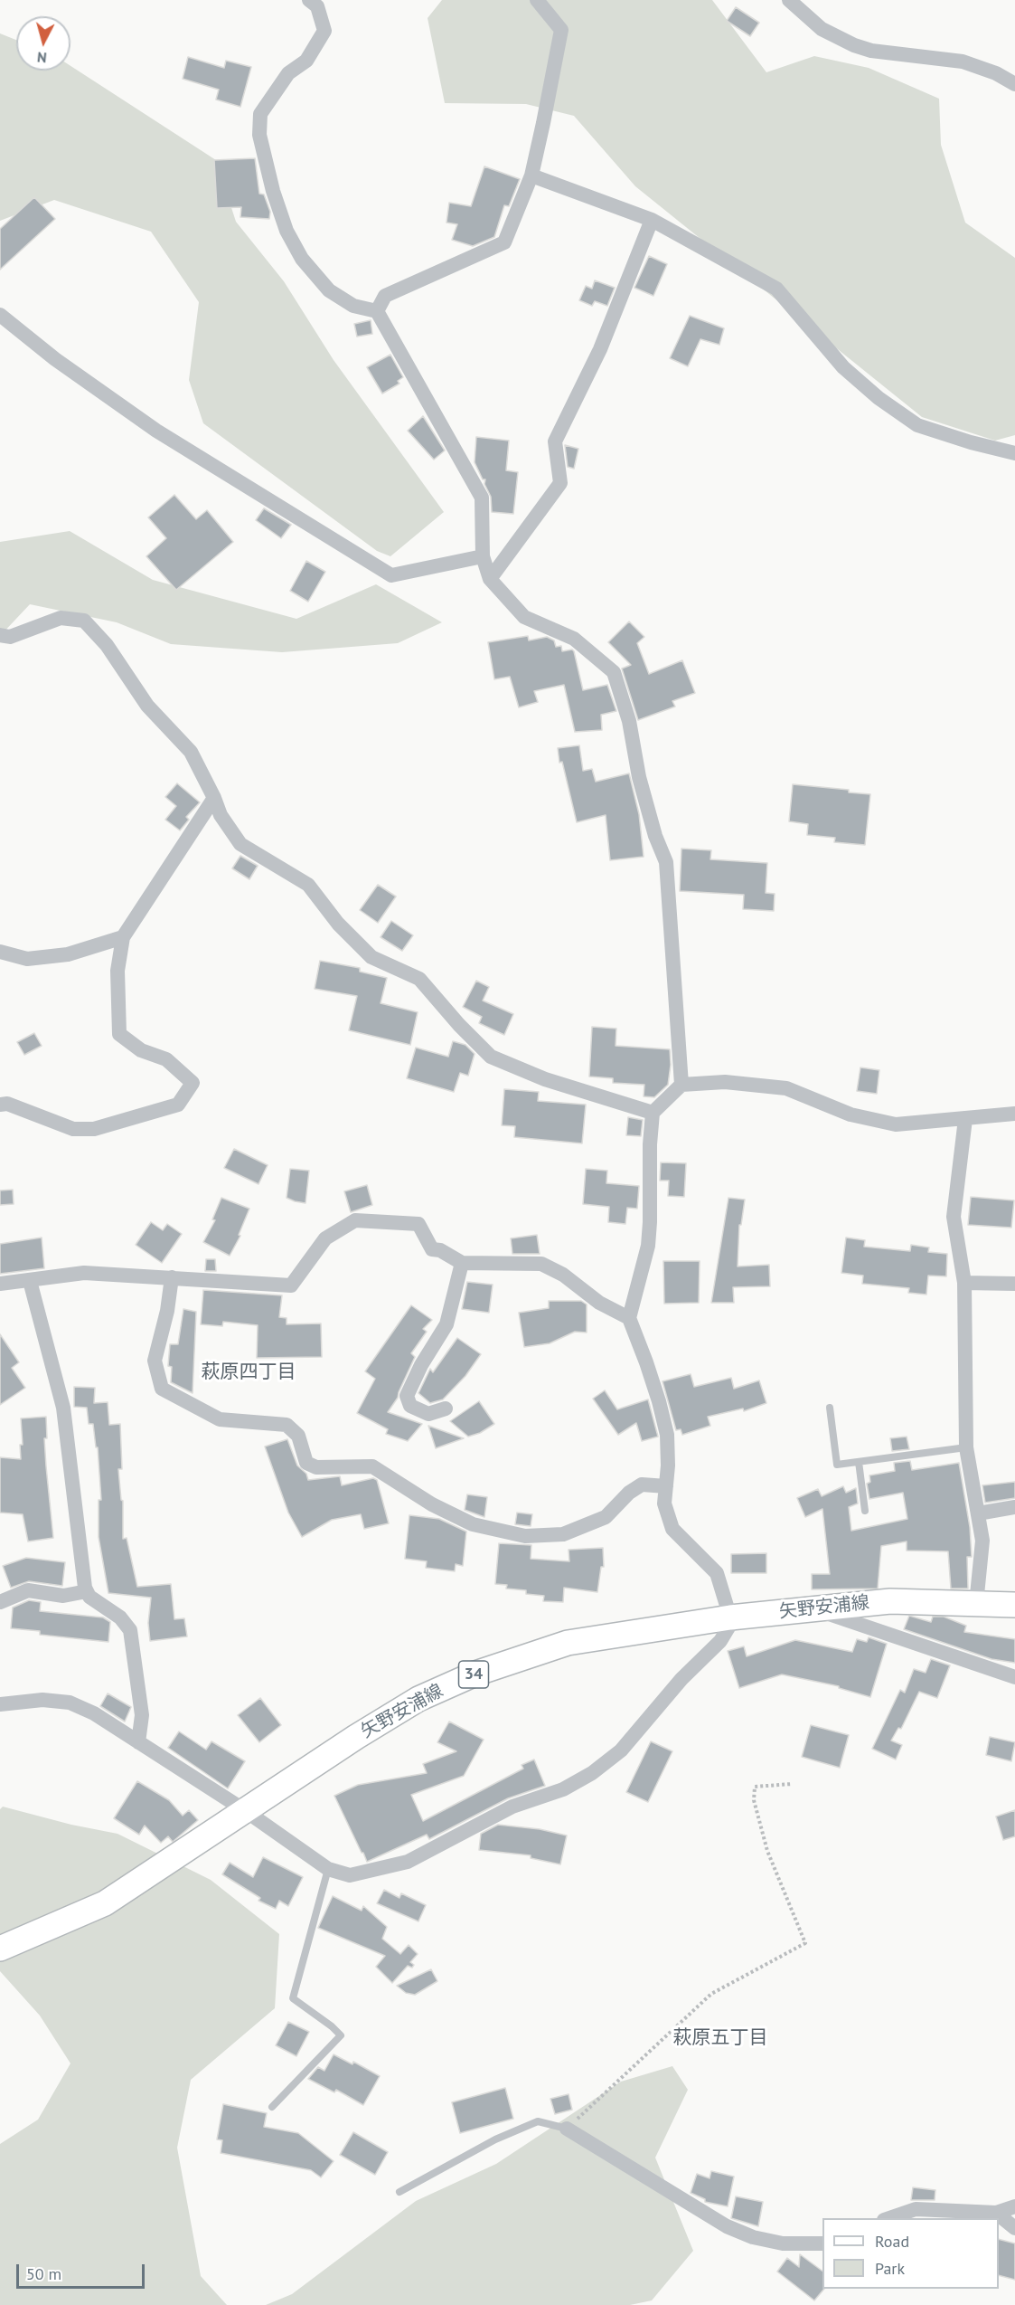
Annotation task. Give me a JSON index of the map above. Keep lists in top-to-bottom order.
{
  "streets": {
    "main road": ["矢野安浦線", "34"]
  },
  "districts": ["萩原四丁目", "萩原五丁目"],
  "legend": ["Road", "Park"],
  "scale_bar": "50 m",
  "north": "bottom"
}
